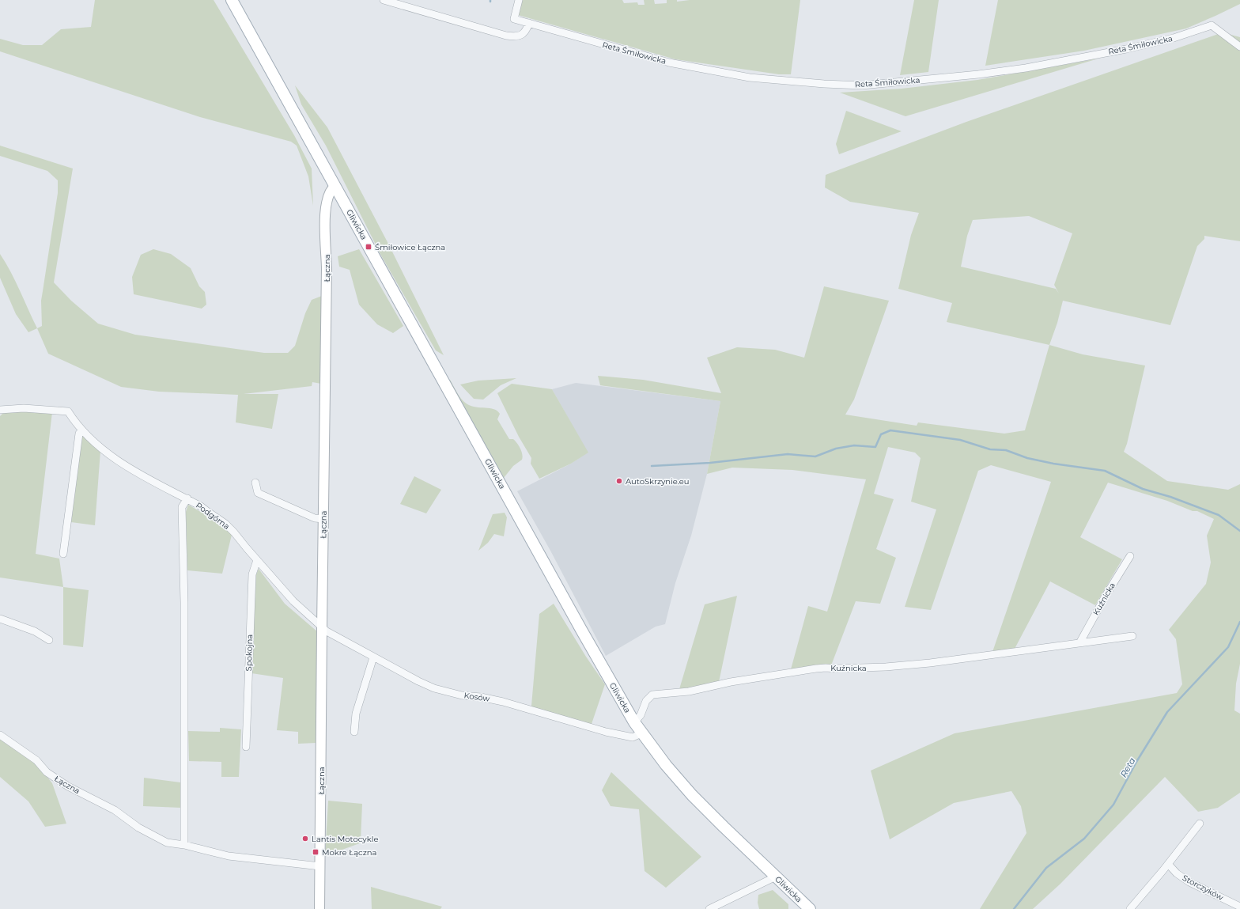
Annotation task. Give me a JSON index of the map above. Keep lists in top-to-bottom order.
{
  "streets": {
    "main road": ["Gliwicka"],
    "street": [
      "Reta Śmiłowicka",
      "Łączna",
      "Podgórna",
      "Kuźnicka",
      "Spokojna",
      "Kosów",
      "Storczyków"
    ]
  },
  "crossings": [
    ["Gliwicka", "Łączna"],
    ["Gliwicka", "Kuźnicka"],
    ["Gliwicka", "Kosów"],
    ["Łączna", "Podgórna"],
    ["Łączna", "Kosów"],
    ["Podgórna", "Spokojna"],
    ["Podgórna", "Kosów"]
  ],
  "water": ["Reta"],
  "places": {
    "transit": ["Śmiłowice Łączna", "Mokre Łączna"],
    "other": ["AutoSkrzynie.eu", "Lantis Motocykle"]
  }
}
